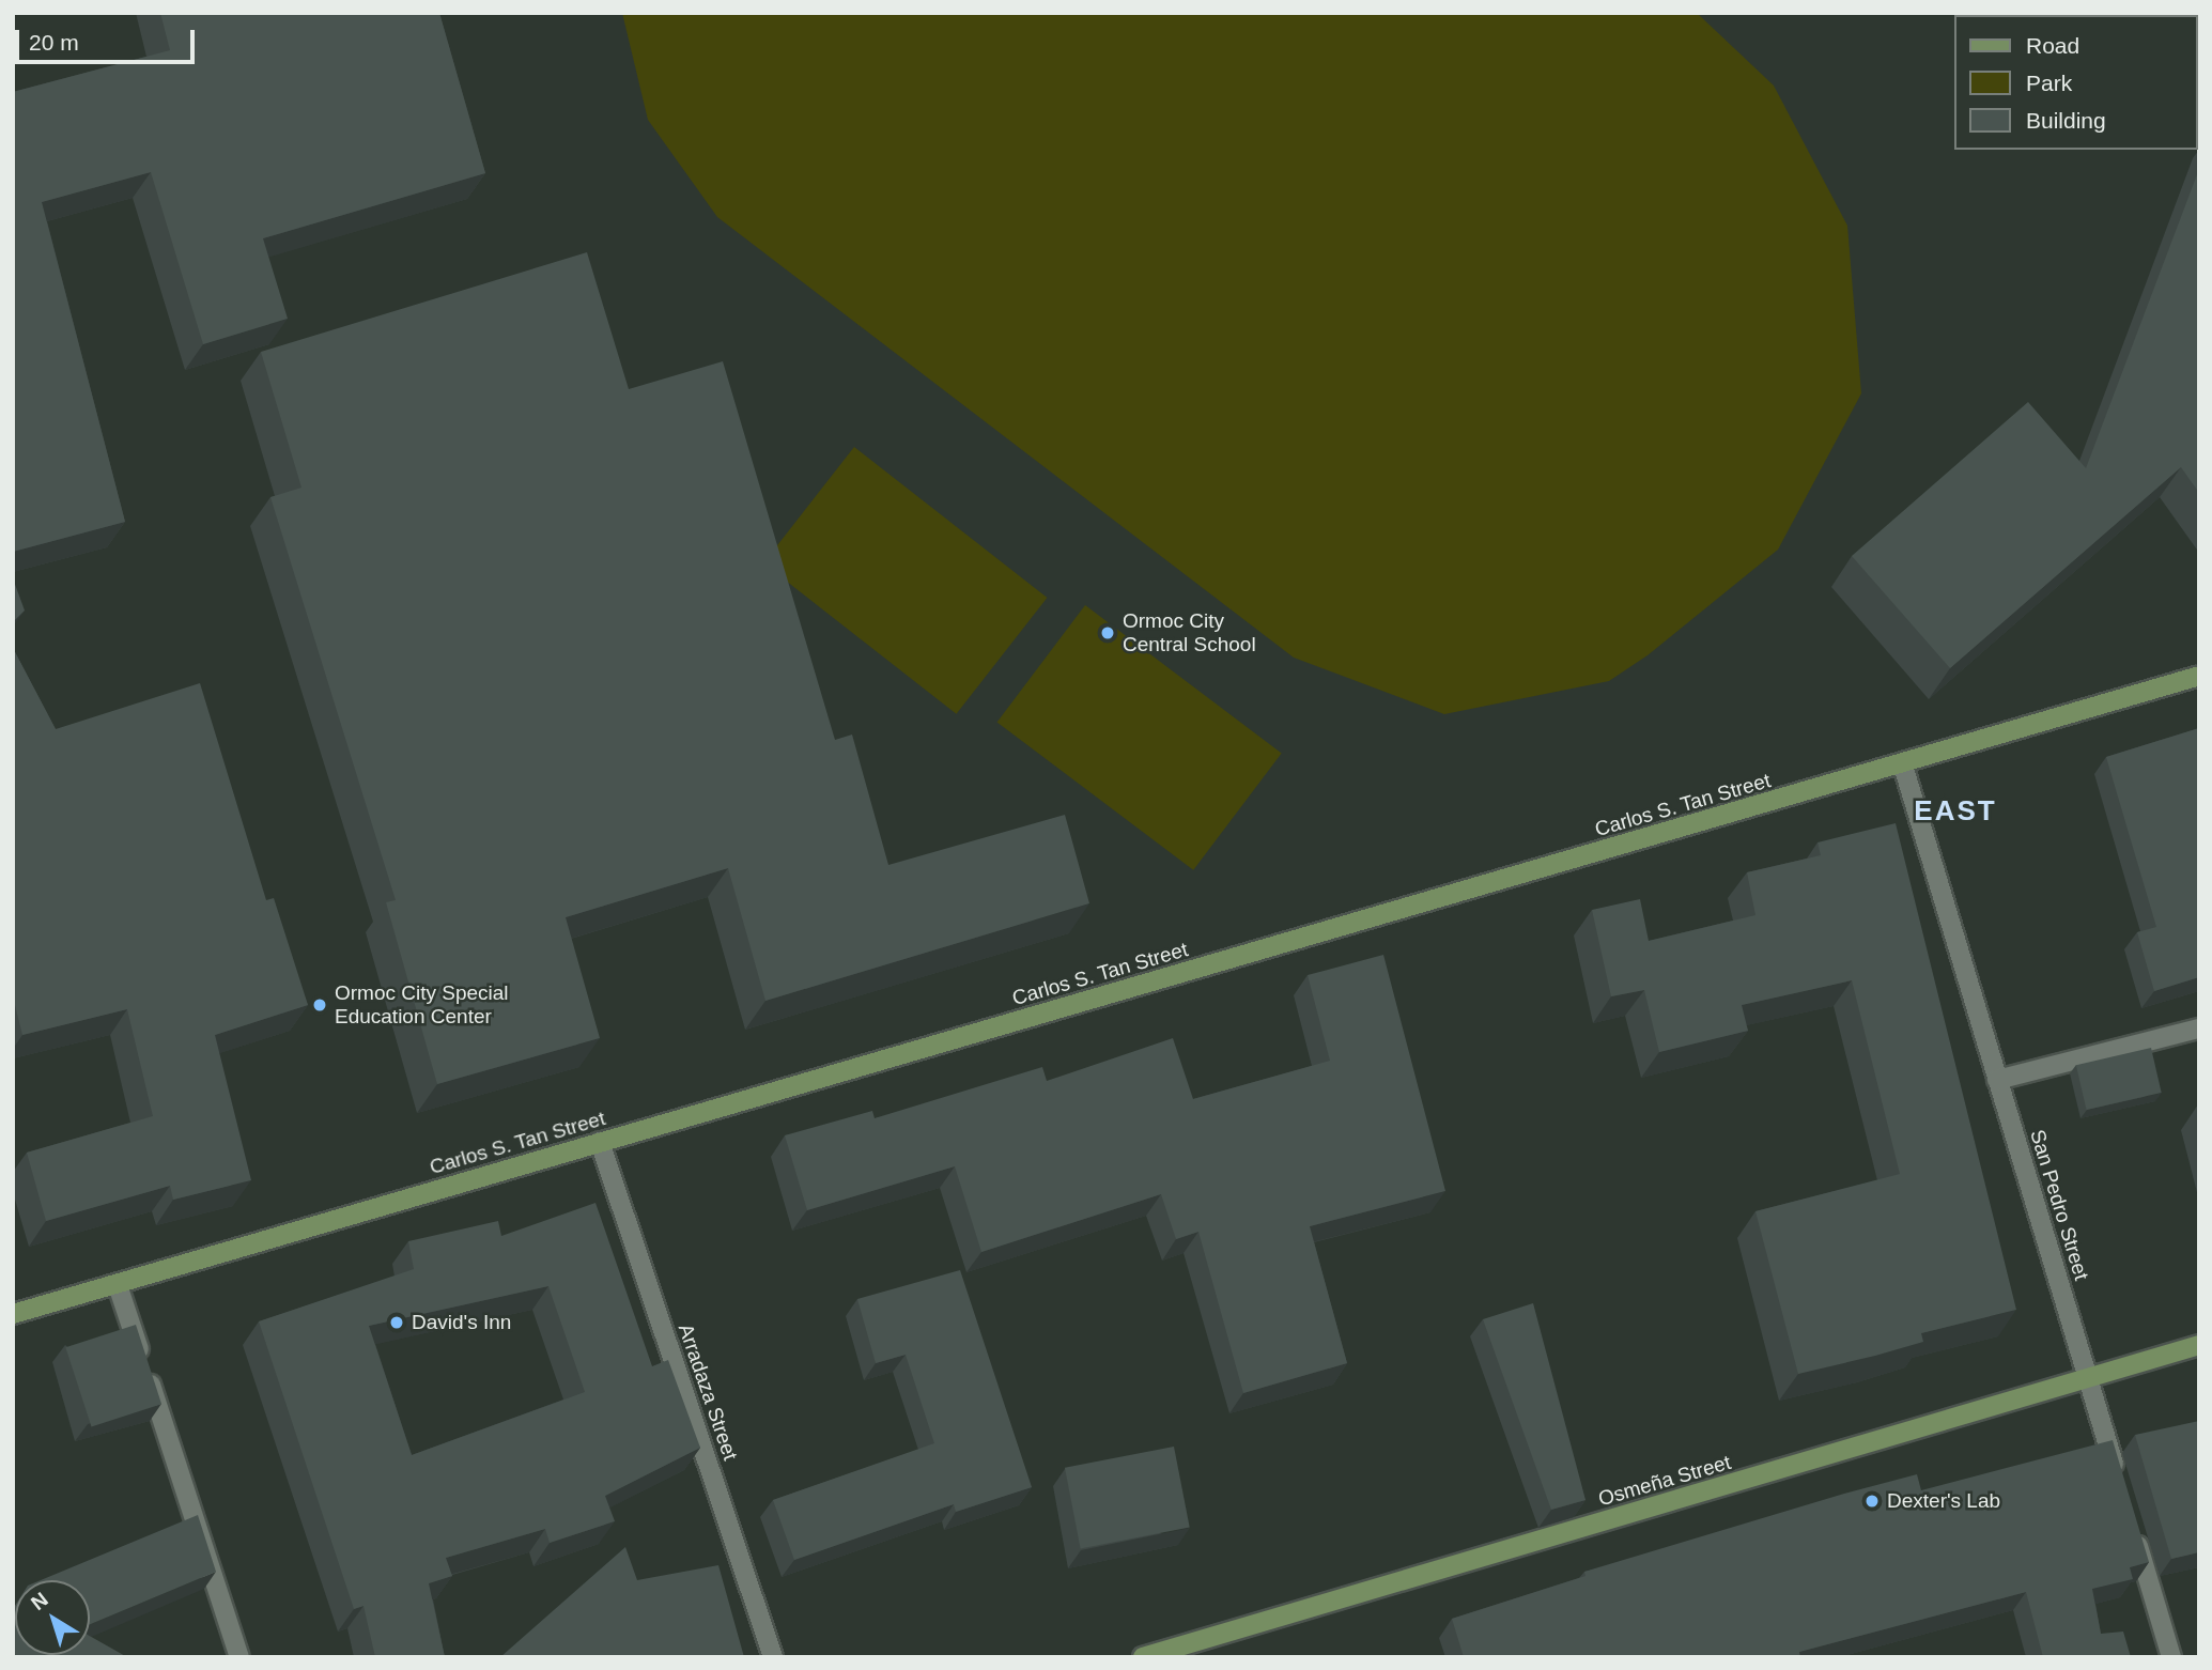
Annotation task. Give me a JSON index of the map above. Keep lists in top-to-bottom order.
{
  "streets": {
    "street": [
      "Carlos S. Tan Street",
      "San Pedro Street",
      "Arradaza Street",
      "Osmeña Street"
    ]
  },
  "crossings": [
    ["Carlos S. Tan Street", "San Pedro Street"],
    ["Carlos S. Tan Street", "Arradaza Street"],
    ["San Pedro Street", "Osmeña Street"]
  ],
  "districts": ["EAST"],
  "places": [
    "Ormoc City Central School",
    "Ormoc City Special Education Center",
    "David's Inn",
    "Dexter's Lab"
  ],
  "legend": ["Road", "Park", "Building"],
  "scale_bar": "20 m",
  "north": "top left"
}
